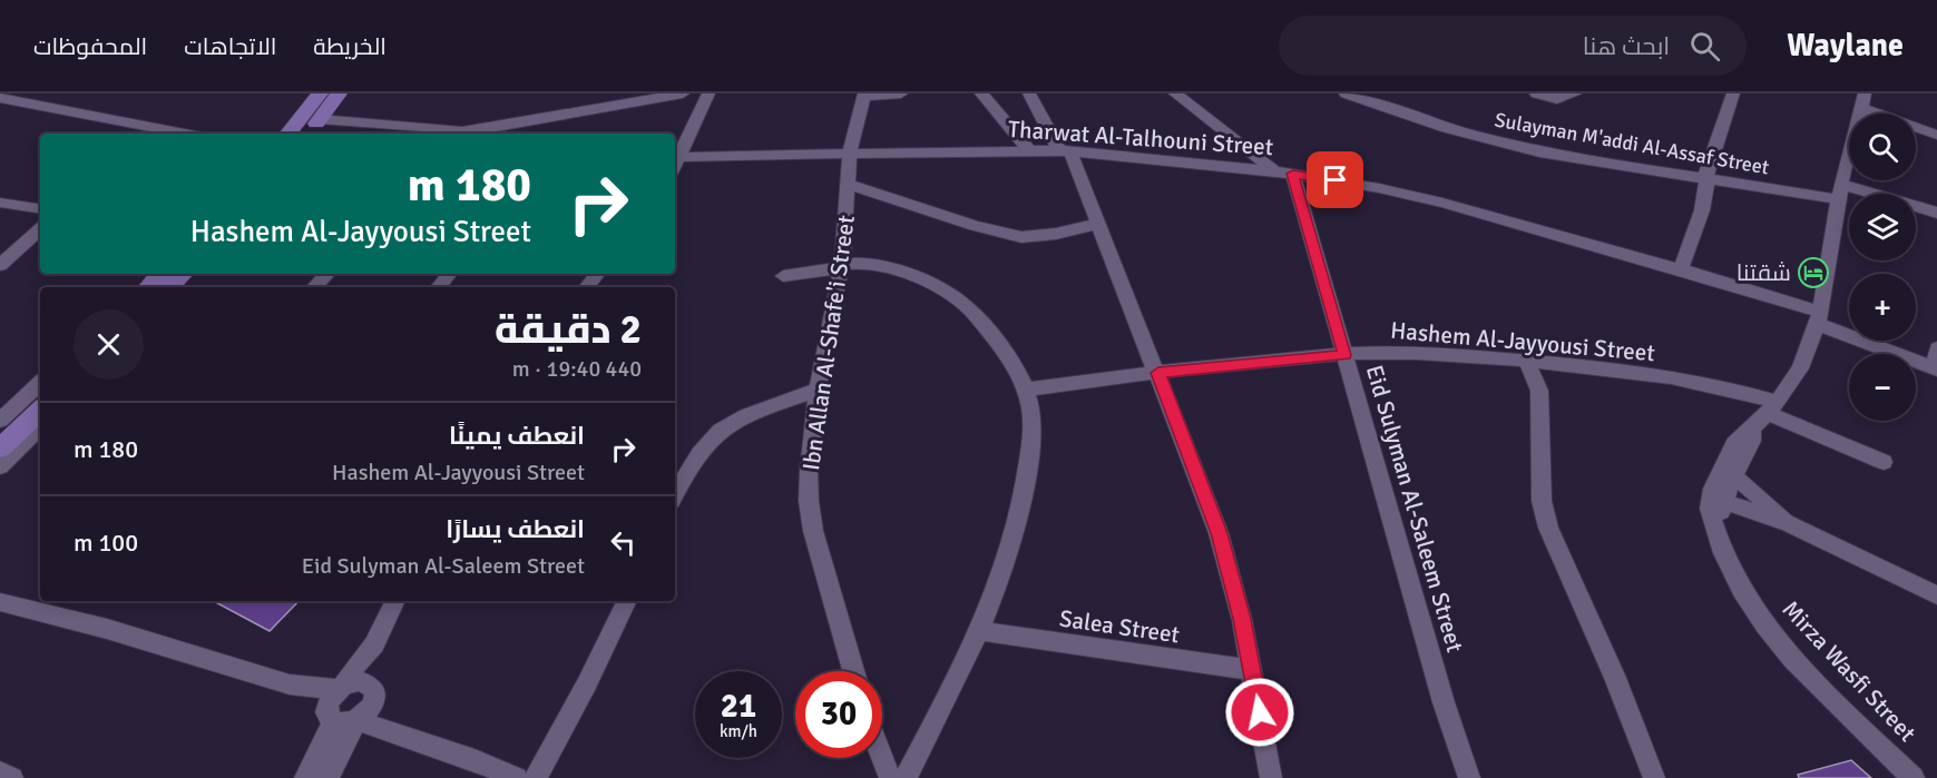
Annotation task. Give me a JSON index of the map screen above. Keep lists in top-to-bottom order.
{
  "streets": {
    "street": [
      "Tharwat Al-Talhouni Street",
      "Sulayman M'addi Al-Assaf Street",
      "Hashem Al-Jayyousi Street",
      "Ibn Allan Al-Shafe'i Street",
      "Eid Sulyman Al-Saleem Street",
      "Salea Street",
      "Mirza Wasfi Street"
    ]
  },
  "crossings": [
    ["Tharwat Al-Talhouni Street", "Ibn Allan Al-Shafe'i Street"],
    ["Tharwat Al-Talhouni Street", "Eid Sulyman Al-Saleem Street"],
    ["Tharwat Al-Talhouni Street", "Mirza Wasfi Street"],
    ["Sulayman M'addi Al-Assaf Street", "Mirza Wasfi Street"],
    ["Hashem Al-Jayyousi Street", "Eid Sulyman Al-Saleem Street"],
    ["Hashem Al-Jayyousi Street", "Mirza Wasfi Street"]
  ],
  "places": {
    "hotel": ["شقتنا"]
  },
  "page": {
    "header": "Waylane",
    "search": "ابحث هنا",
    "nav": ["الخريطة", "الاتجاهات", "المحفوظات"],
    "map_buttons": ["+", "−"],
    "turn": ["180 m", "Hashem Al-Jayyousi Street"],
    "heading": ["2 دقيقة", "440 m · 19:40"],
    "list": [
      {
        "name": "انعطف يمينًا",
        "note": "Hashem Al-Jayyousi Street",
        "value": "180 m"
      },
      {
        "name": "انعطف يسارًا",
        "note": "Eid Sulyman Al-Saleem Street",
        "value": "100 m"
      }
    ],
    "speed": "21 km/h",
    "limit": "30"
  }
}
